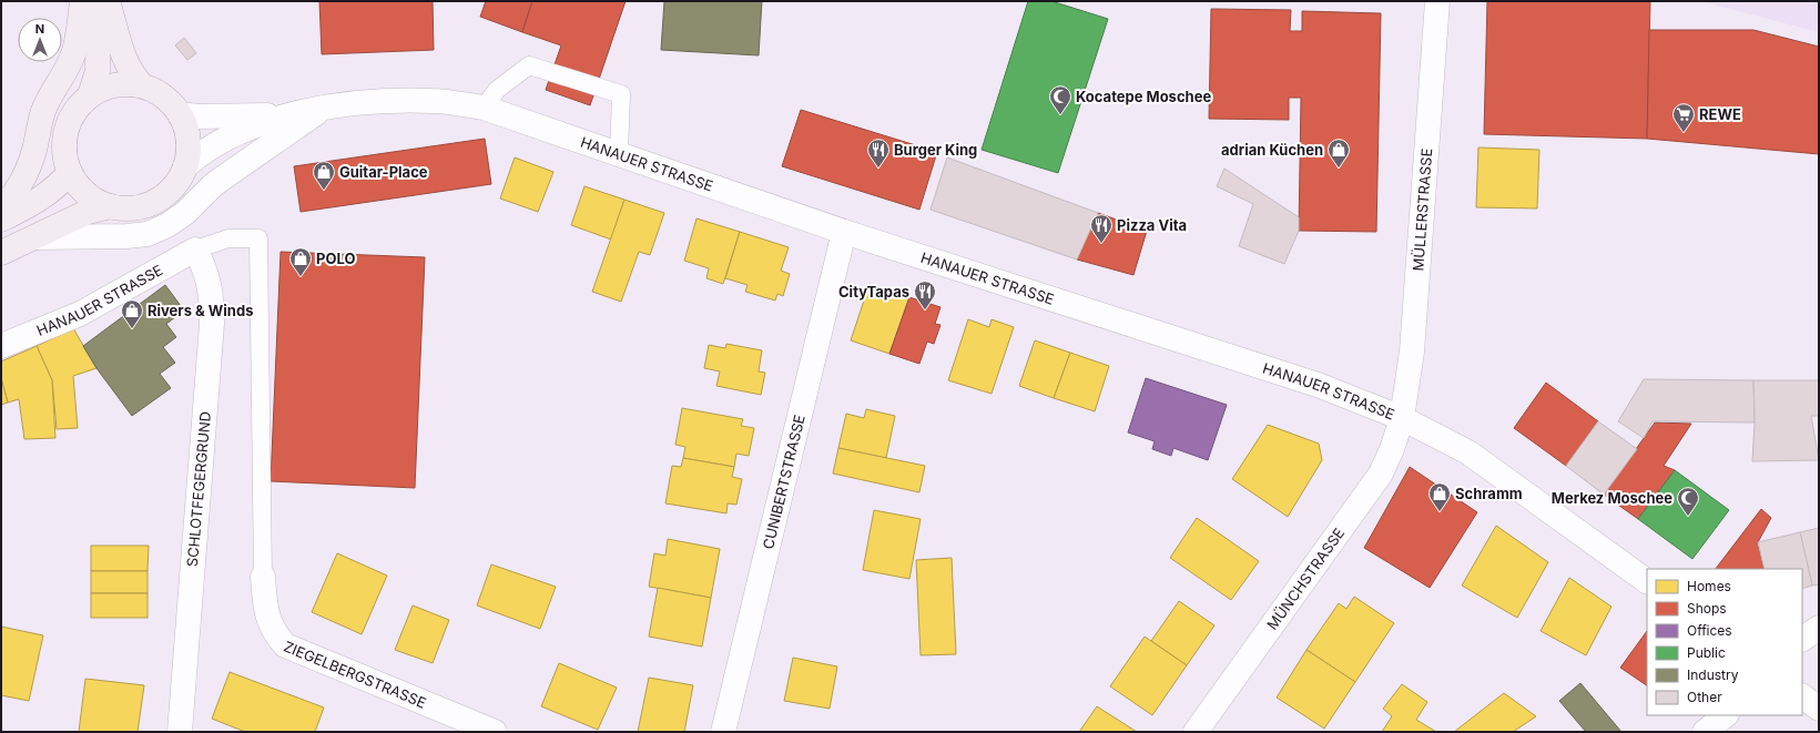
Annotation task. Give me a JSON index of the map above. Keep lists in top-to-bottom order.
{
  "streets": {
    "street": [
      "HANAUER STRASSE",
      "MÜLLERSTRASSE",
      "CUNIBERTSTRASSE",
      "SCHLOTFEGERGRUND",
      "MÜNCHSTRASSE",
      "ZIEGELBERGSTRASSE"
    ]
  },
  "crossings": [
    ["HANAUER STRASSE", "MÜLLERSTRASSE"],
    ["HANAUER STRASSE", "CUNIBERTSTRASSE"],
    ["HANAUER STRASSE", "SCHLOTFEGERGRUND"],
    ["HANAUER STRASSE", "MÜNCHSTRASSE"],
    ["MÜLLERSTRASSE", "MÜNCHSTRASSE"]
  ],
  "places": {
    "mosque": ["Kocatepe Moschee", "Merkez Moschee"],
    "supermarket": ["REWE"],
    "restaurant": ["Burger King", "Pizza Vita", "CityTapas"],
    "shop": [
      "adrian Küchen",
      "Guitar-Place",
      "POLO",
      "Rivers & Winds",
      "Schramm"
    ]
  },
  "legend": [
    "Homes",
    "Shops",
    "Offices",
    "Public",
    "Industry",
    "Other"
  ],
  "north": "top"
}
